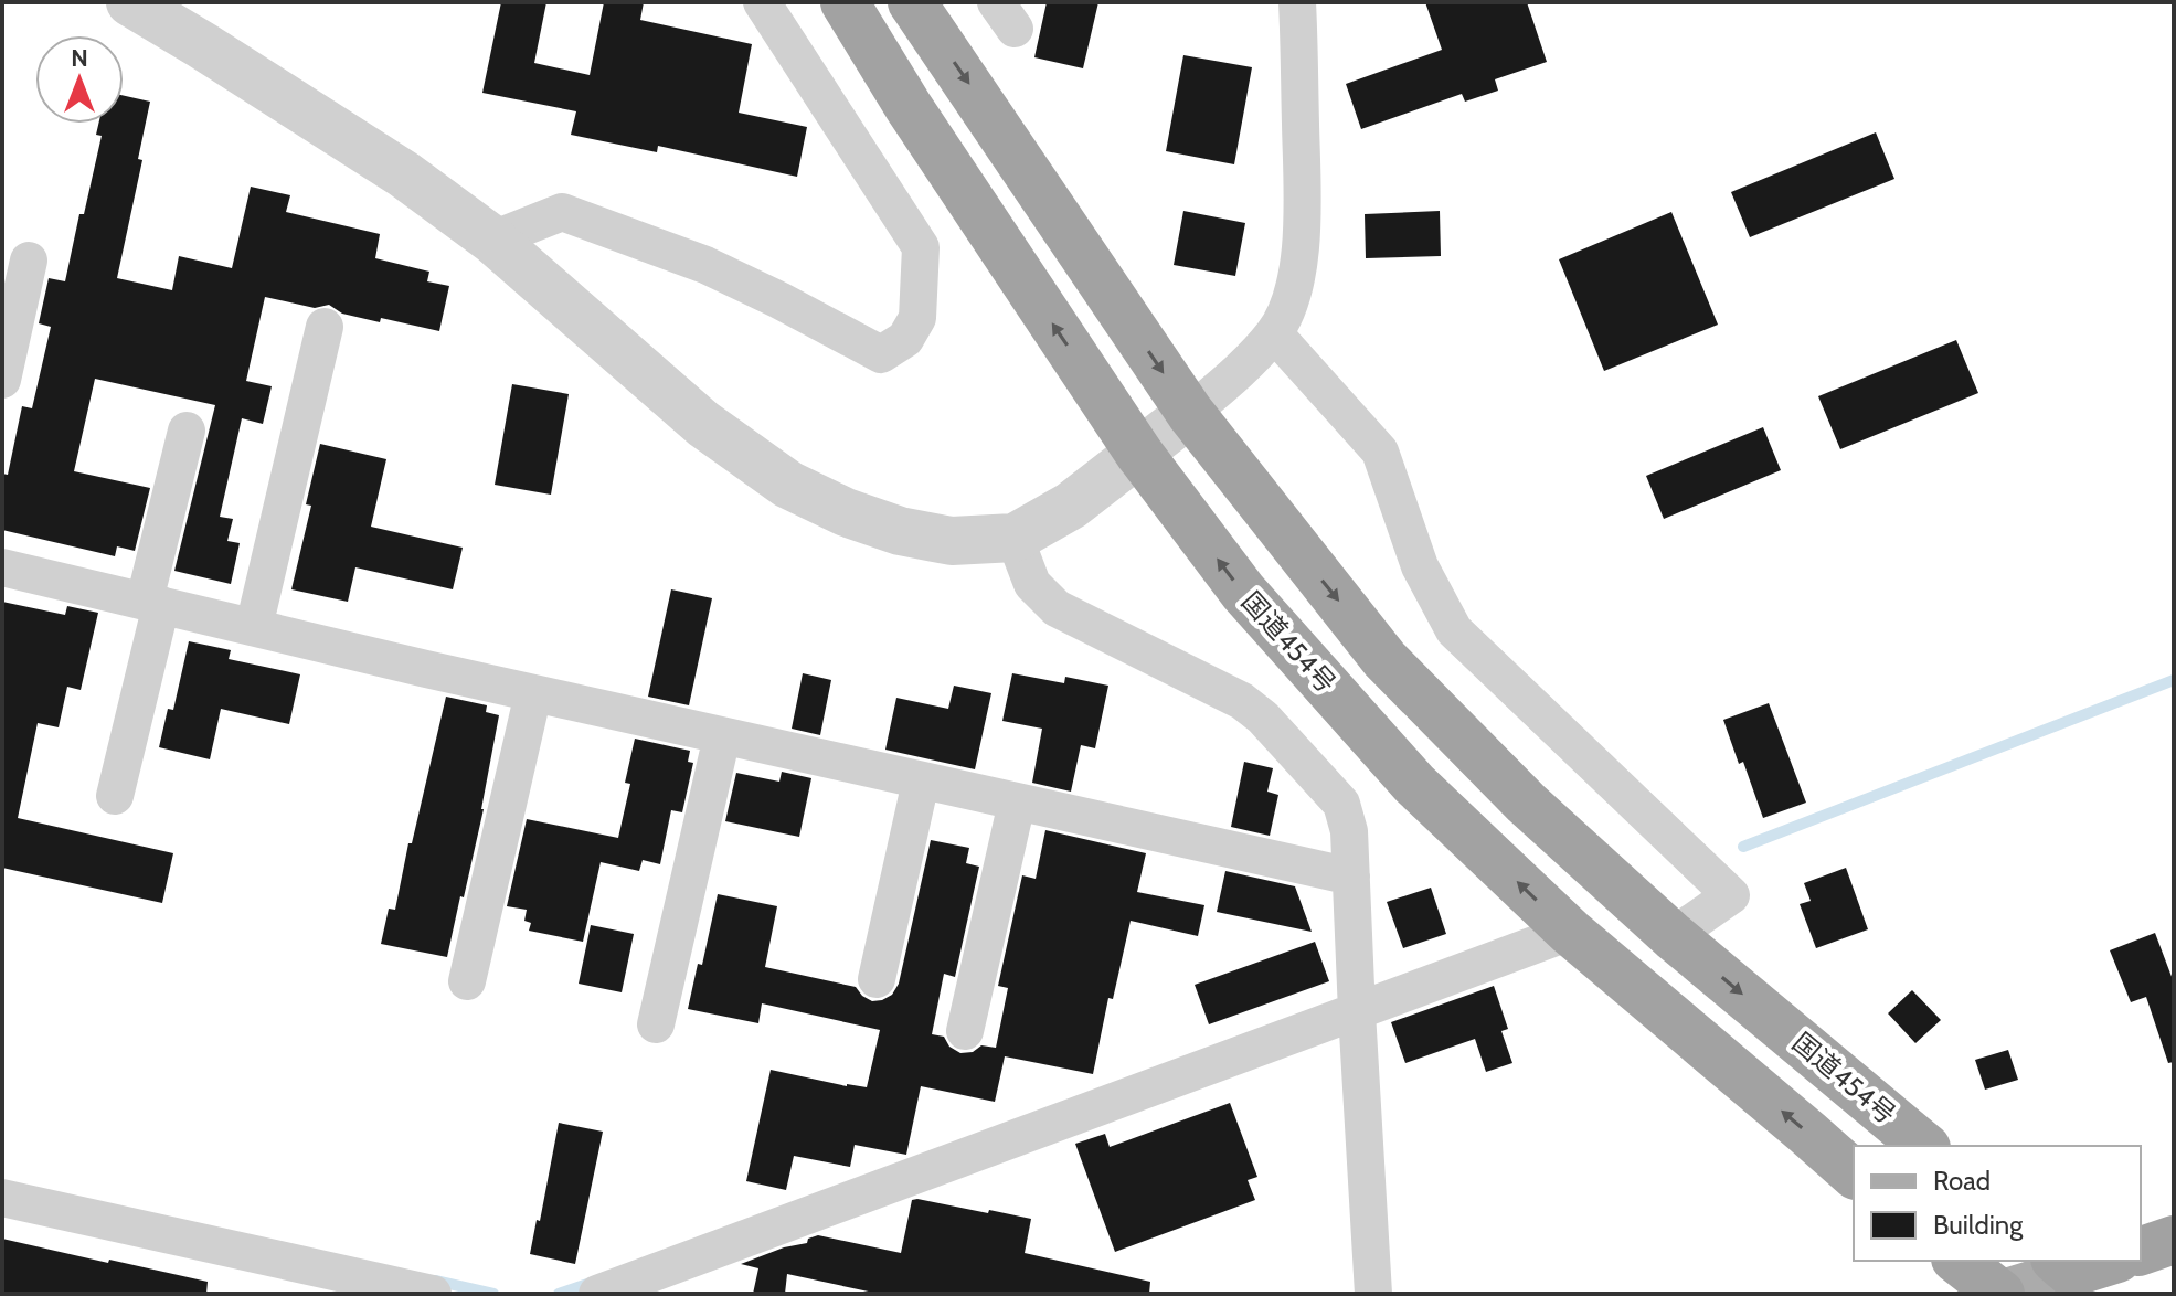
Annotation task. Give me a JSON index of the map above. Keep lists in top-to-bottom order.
{
  "streets": {
    "highway": ["国道454号"]
  },
  "legend": ["Road", "Building"],
  "north": "top"
}
